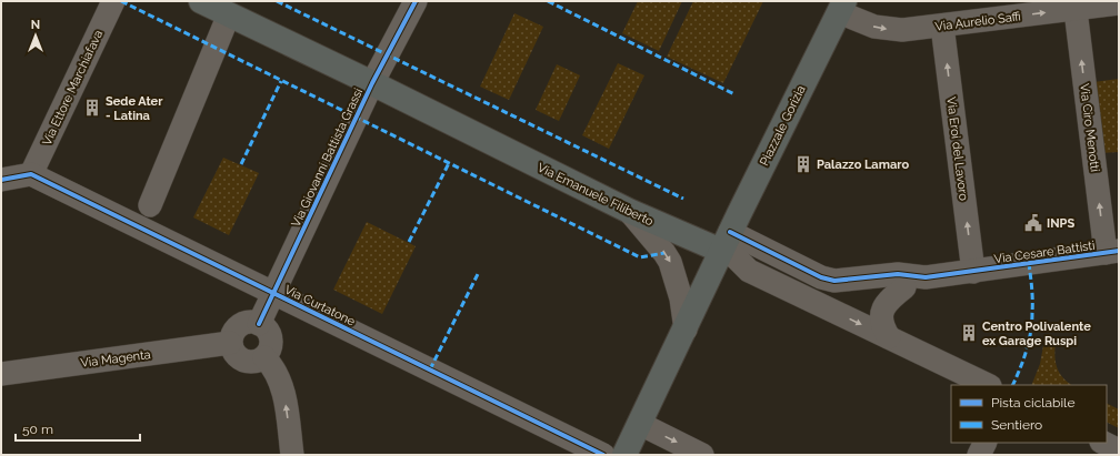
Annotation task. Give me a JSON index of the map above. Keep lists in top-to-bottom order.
{
  "streets": {
    "main road": ["Piazzale Gorizia", "Via Emanuele Filiberto"],
    "street": [
      "Via Aurelio Saffi",
      "Via Ettore Marchiafava",
      "Via Ciro Menotti",
      "Via Eroi del Lavoro",
      "Via Giovanni Battista Grassi",
      "Via Cesare Battisti",
      "Via Curtatone",
      "Via Magenta"
    ]
  },
  "crossings": [
    ["Via Aurelio Saffi", "Piazzale Gorizia"],
    ["Via Aurelio Saffi", "Via Ciro Menotti"],
    ["Via Aurelio Saffi", "Via Eroi del Lavoro"],
    ["Via Ettore Marchiafava", "Via Curtatone"],
    ["Piazzale Gorizia", "Via Emanuele Filiberto"],
    ["Via Ciro Menotti", "Via Cesare Battisti"],
    ["Via Eroi del Lavoro", "Via Cesare Battisti"],
    ["Via Giovanni Battista Grassi", "Via Emanuele Filiberto"],
    ["Via Giovanni Battista Grassi", "Via Curtatone"],
    ["Via Giovanni Battista Grassi", "Via Magenta"]
  ],
  "one_way": ["Via Aurelio Saffi", "Via Ciro Menotti", "Via Eroi del Lavoro"],
  "places": {
    "building": ["Sede Ater - Latina", "Palazzo Lamaro", "Centro Polivalente ex Garage Ruspi"],
    "public building": ["INPS"]
  },
  "legend": ["Pista ciclabile", "Sentiero"],
  "scale_bar": "50 m",
  "north": "top"
}
